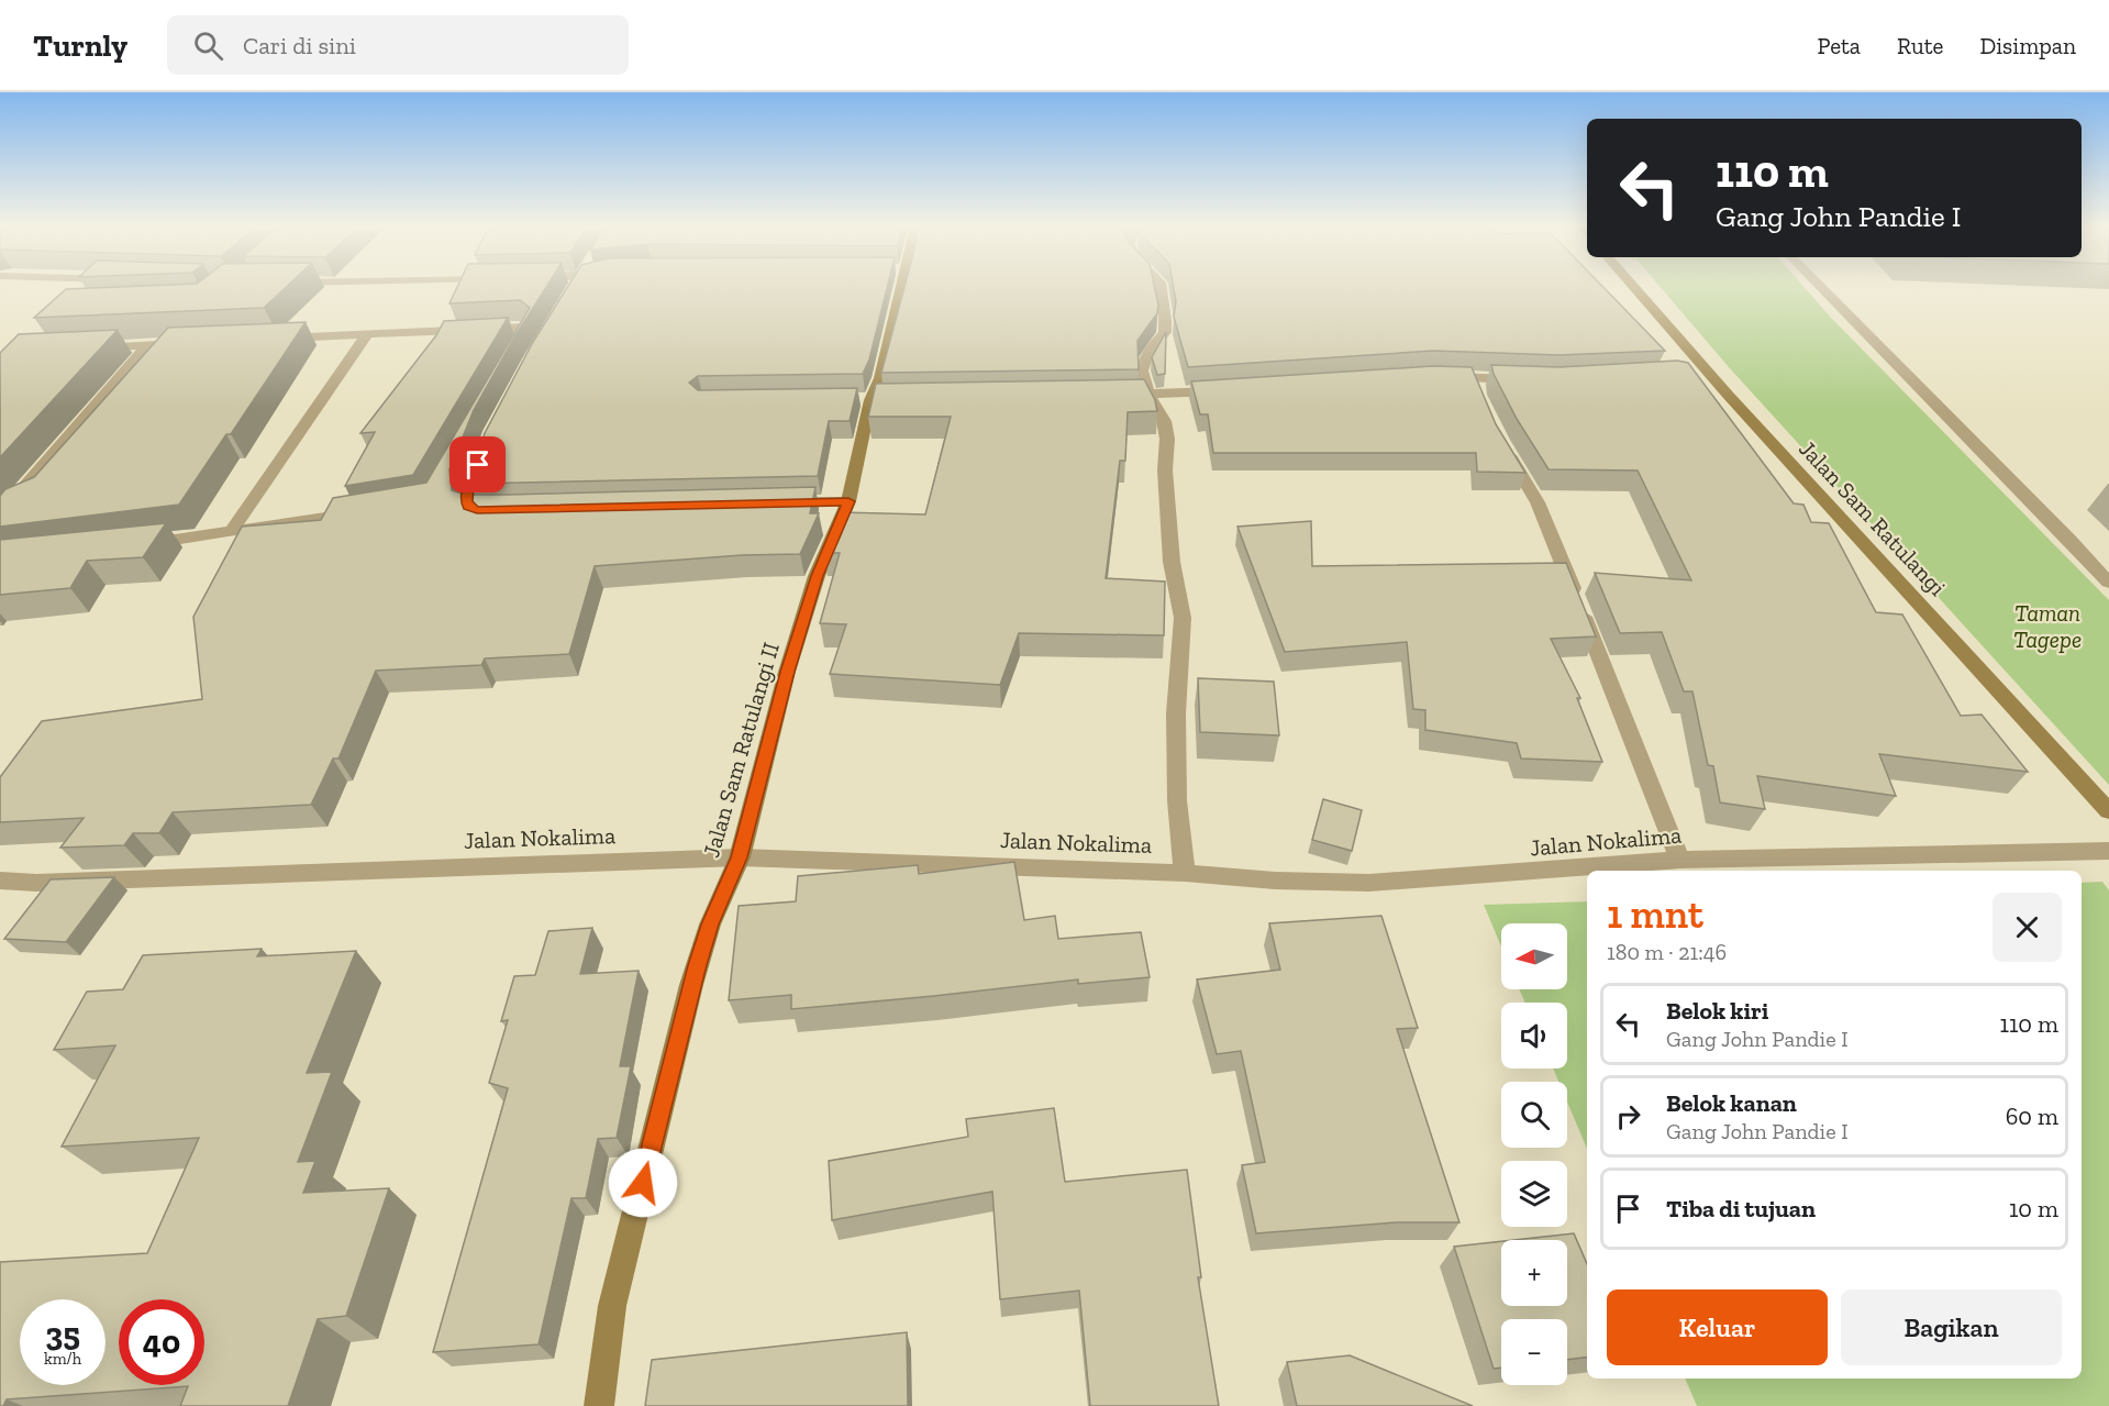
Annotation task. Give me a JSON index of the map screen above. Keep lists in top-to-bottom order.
{
  "streets": {
    "street": ["Jalan Sam Ratulangi", "Jalan Sam Ratulangi II", "Jalan Nokalima"]
  },
  "crossings": [
    ["Jalan Sam Ratulangi II", "Jalan Nokalima"]
  ],
  "parks": ["Taman Tagepe"],
  "north": "left",
  "page": {
    "header": "Turnly",
    "search": "Cari di sini",
    "nav": ["Peta", "Rute", "Disimpan"],
    "turn": ["110 m", "Gang John Pandie I"],
    "heading": ["1 mnt", "180 m · 21:46"],
    "map_buttons": ["+", "−"],
    "list": [
      {
        "name": "Belok kiri",
        "note": "Gang John Pandie I",
        "value": "110 m"
      },
      {
        "name": "Belok kanan",
        "note": "Gang John Pandie I",
        "value": "60 m"
      },
      {
        "name": "Tiba di tujuan",
        "value": "10 m"
      }
    ],
    "buttons": ["Keluar", "Bagikan"],
    "speed": "35 km/h",
    "limit": "40"
  }
}
